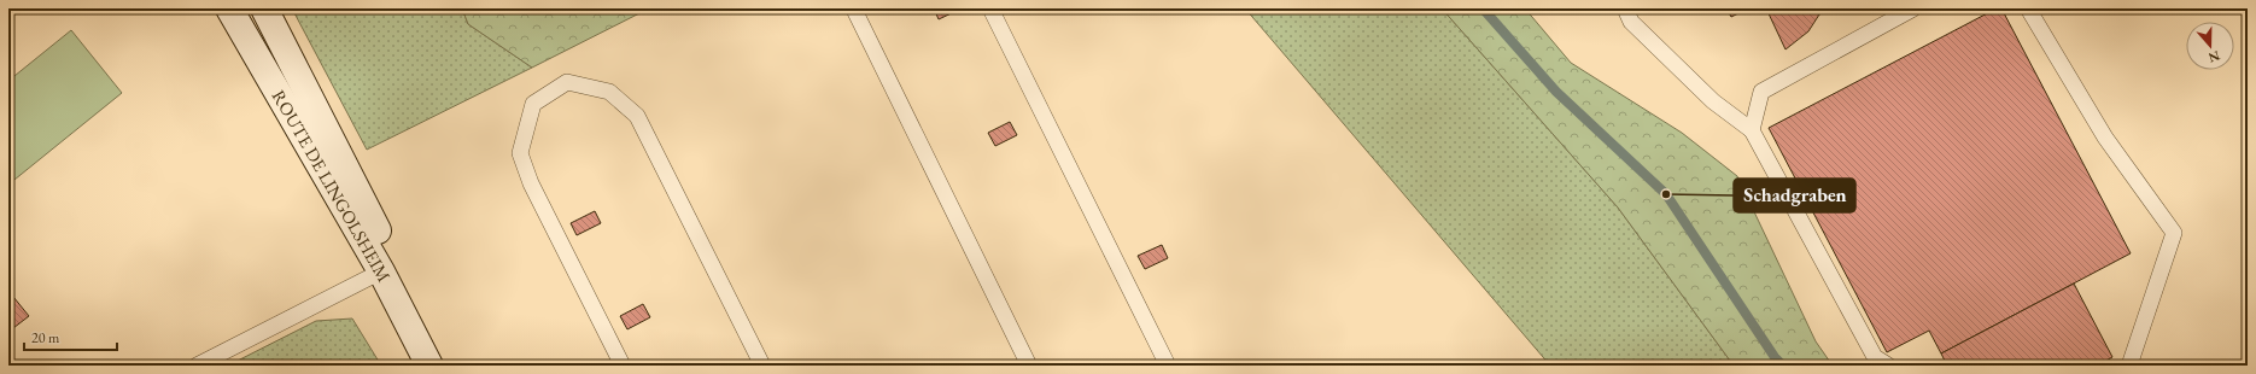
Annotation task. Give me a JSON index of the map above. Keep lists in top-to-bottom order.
{
  "streets": {
    "main road": ["ROUTE DE LINGOLSHEIM"]
  },
  "places": ["Schadgraben"],
  "scale_bar": "20 m",
  "north": "bottom"
}
